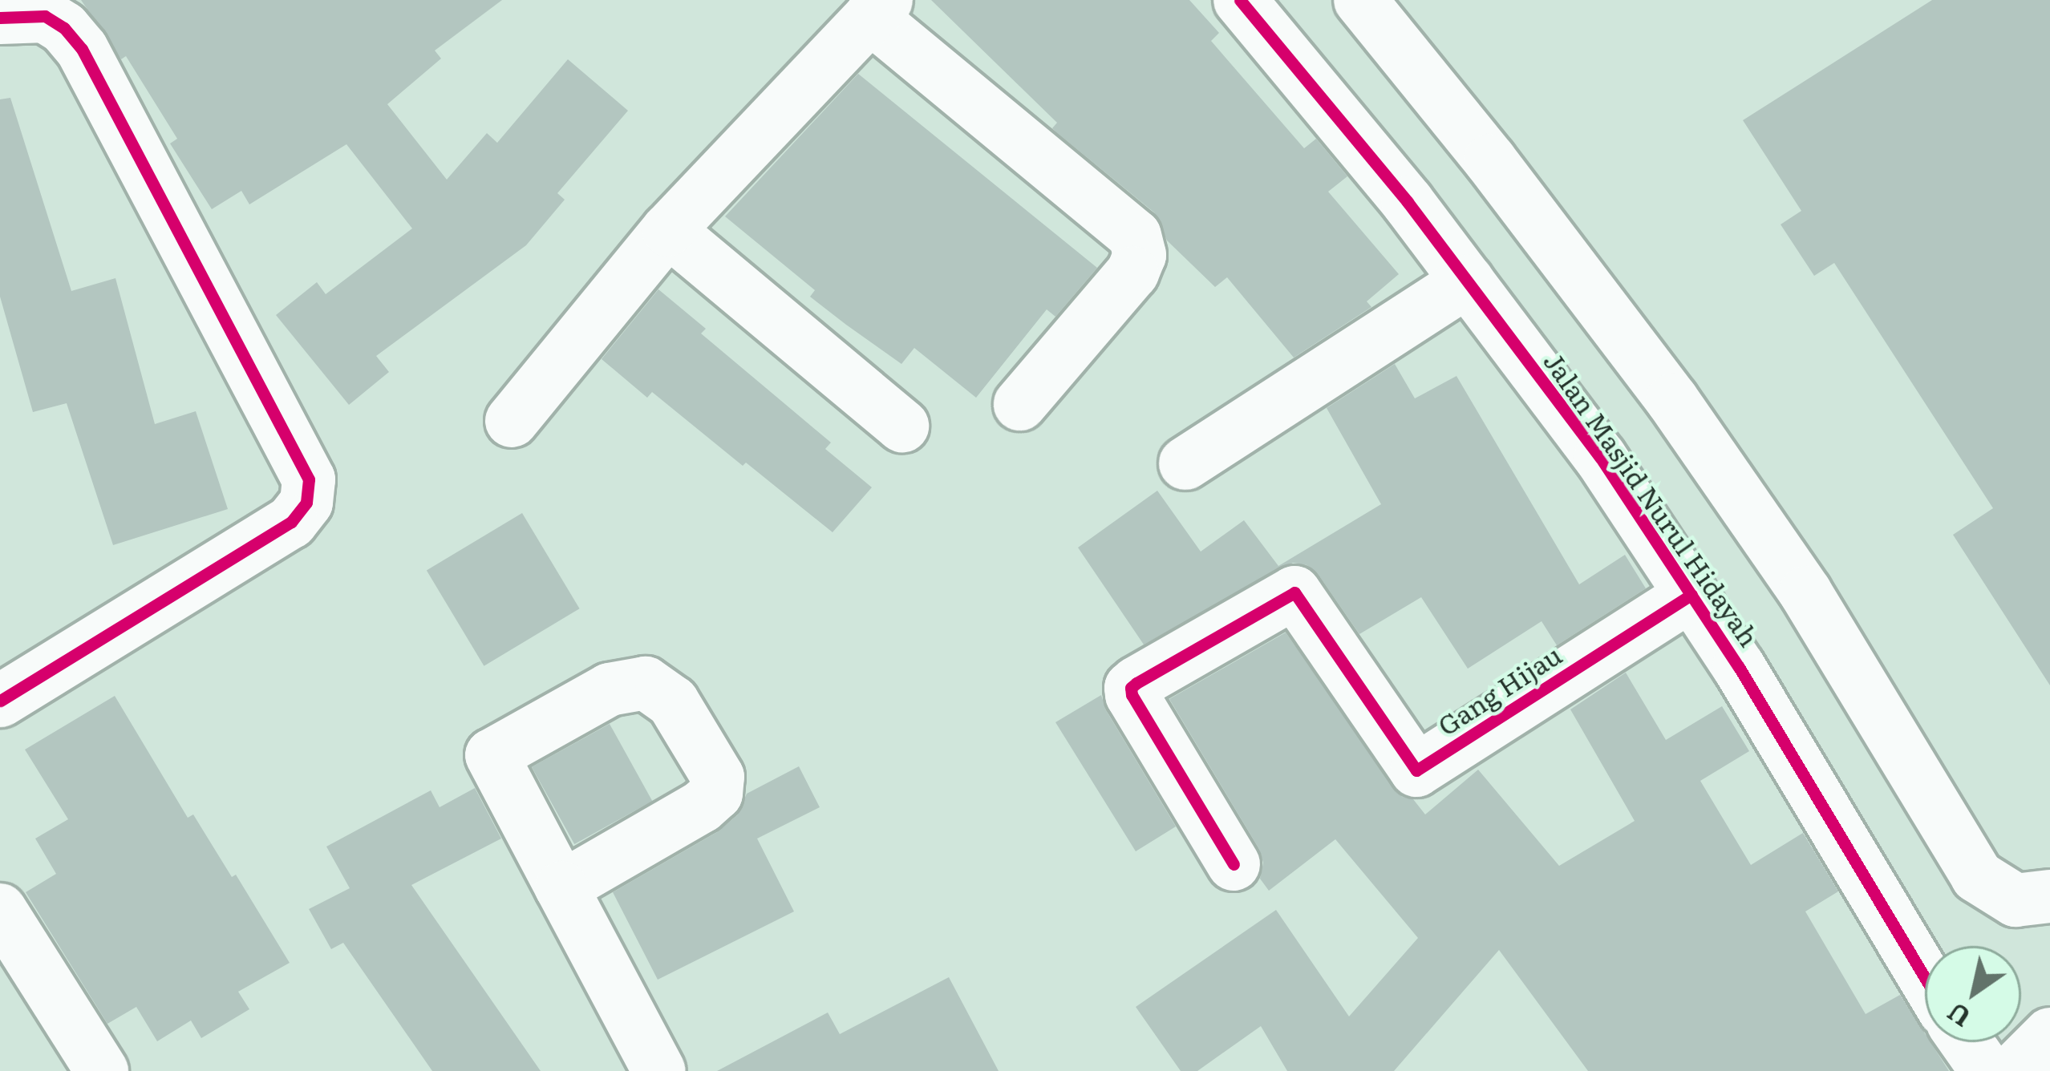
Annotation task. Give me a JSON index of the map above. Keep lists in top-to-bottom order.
{
  "streets": {
    "street": ["Jalan Masjid Nurul Hidayah", "Gang Hijau"]
  },
  "crossings": [
    ["Jalan Masjid Nurul Hidayah", "Gang Hijau"]
  ],
  "north": "bottom left"
}
